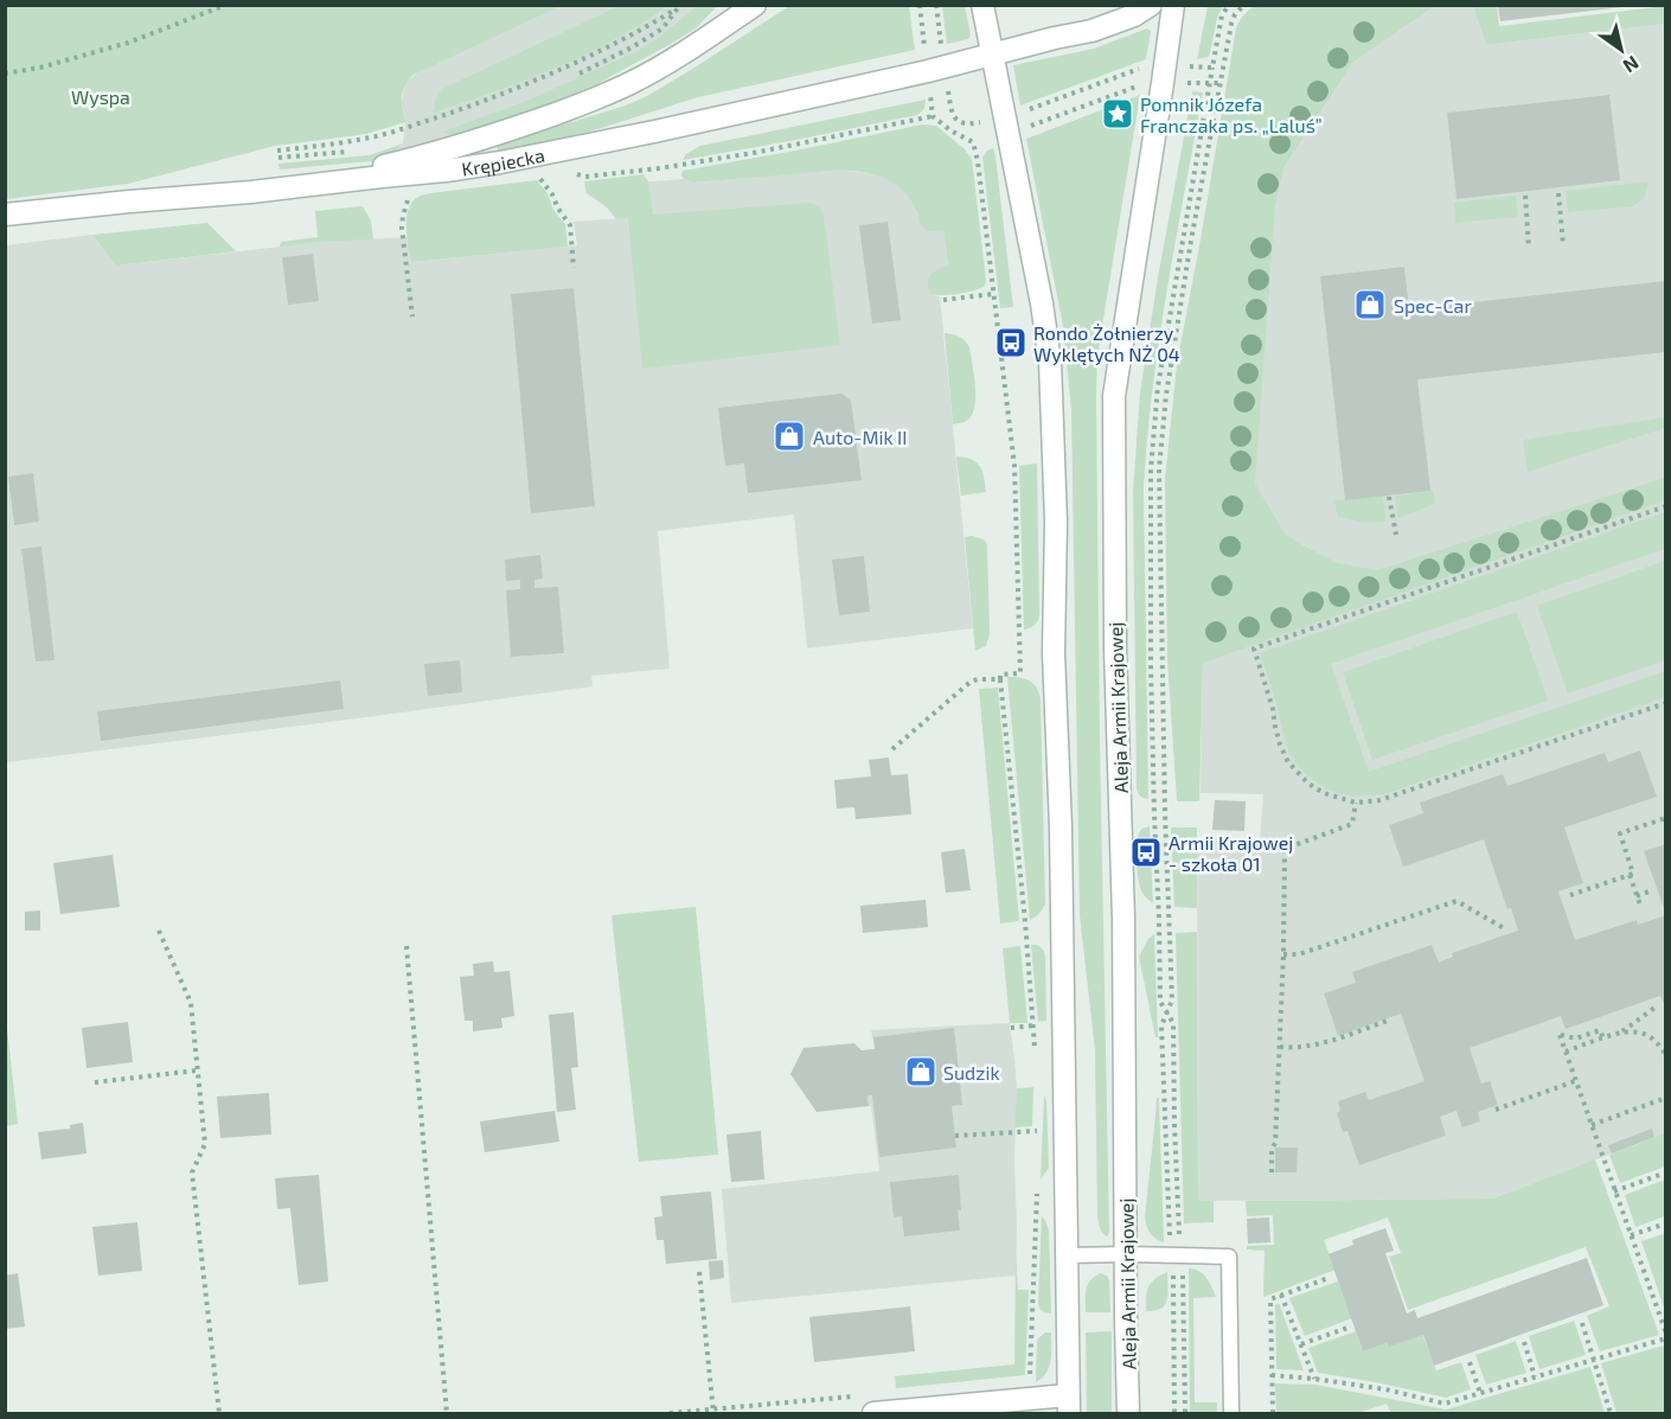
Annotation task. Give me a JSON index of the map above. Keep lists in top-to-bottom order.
{
  "streets": {
    "street": ["Krępiecka", "Aleja Armii Krajowej"]
  },
  "parks": ["Wyspa"],
  "places": {
    "place": ["Pomnik Józefa Franczaka ps. „Laluś”"],
    "shop": ["Spec-Car", "Auto-Mik II", "Sudzik"],
    "bus stop": ["Rondo Żołnierzy Wyklętych NŻ 04", "Armii Krajowej - szkoła 01"]
  },
  "north": "bottom right"
}
